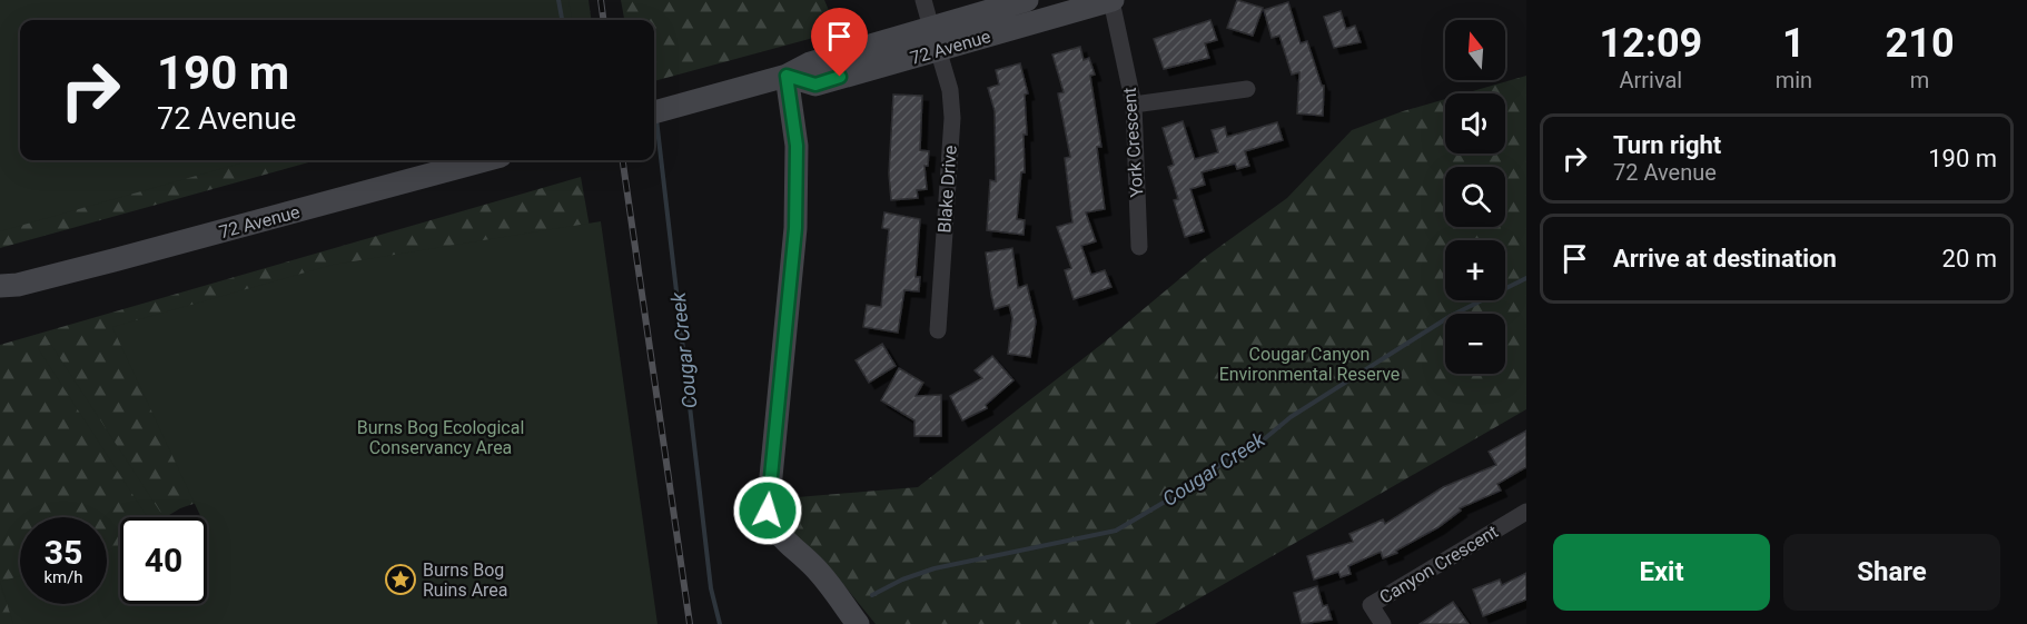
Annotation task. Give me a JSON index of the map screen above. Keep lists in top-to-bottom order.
{
  "streets": {
    "main road": ["72 Avenue"],
    "street": ["York Crescent", "Blake Drive", "Canyon Crescent"]
  },
  "crossings": [
    ["72 Avenue", "York Crescent"],
    ["72 Avenue", "Blake Drive"]
  ],
  "water": ["Cougar Creek"],
  "parks": ["Cougar Canyon Environmental Reserve", "Burns Bog Ecological Conservancy Area"],
  "places": {
    "place": ["Burns Bog Ruins Area"]
  },
  "north": "top",
  "page": {
    "eta": [
      "12:09",
      "Arrival",
      "1",
      "min",
      "210",
      "m"
    ],
    "map_buttons": ["+", "−"],
    "turn": ["190 m", "72 Avenue"],
    "list": [
      {
        "name": "Turn right",
        "note": "72 Avenue",
        "value": "190 m"
      },
      {
        "name": "Arrive at destination",
        "value": "20 m"
      }
    ],
    "speed": "35 km/h",
    "limit": "40",
    "buttons": ["Exit", "Share"]
  }
}
